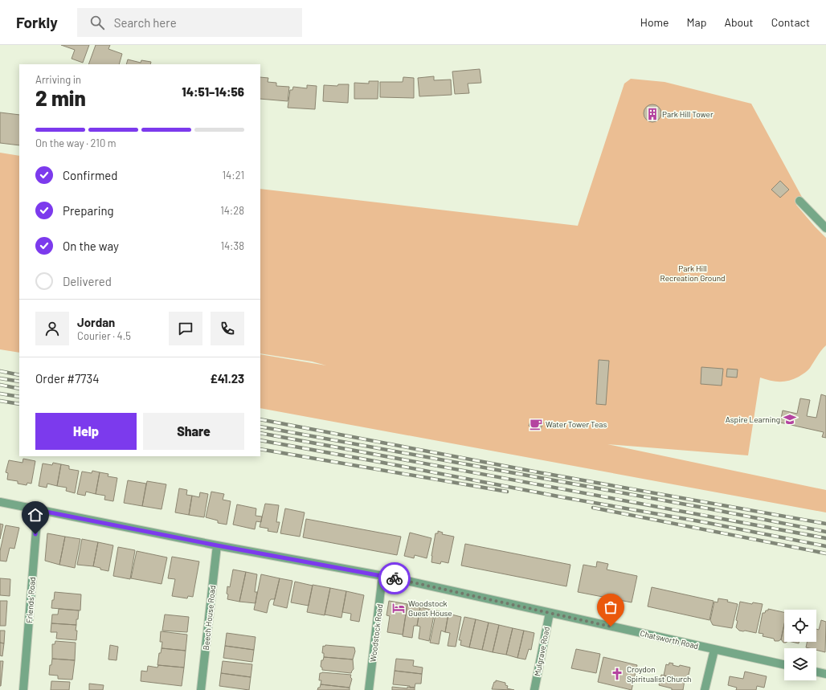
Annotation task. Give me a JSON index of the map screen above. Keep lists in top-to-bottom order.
{
  "streets": {
    "street": [
      "Friends' Road",
      "Beech House Road",
      "Woodstock Road",
      "Chatsworth Road",
      "Mulgrave Road"
    ]
  },
  "crossings": [
    ["Friends' Road", "Chatsworth Road"],
    ["Beech House Road", "Chatsworth Road"],
    ["Woodstock Road", "Chatsworth Road"],
    ["Chatsworth Road", "Mulgrave Road"]
  ],
  "parks": ["Park Hill Recreation Ground"],
  "places": {
    "building": ["Park Hill Tower"],
    "school or university": ["Aspire Learning"],
    "cafe": ["Water Tower Teas"],
    "hotel": ["Woodstock Guest House"],
    "church": ["Croydon Spiritualist Church"]
  },
  "page": {
    "header": "Forkly",
    "search": "Search here",
    "nav": [
      "Home",
      "Map",
      "About",
      "Contact"
    ],
    "heading": ["2 min", "Arriving in", "14:51–14:56"],
    "panel": [
      "Jordan",
      "Courier · 4.5",
      "Order #7734",
      "£41.23"
    ],
    "bar": "On the way · 210 m",
    "list": [
      ["Confirmed", "14:21"],
      ["Preparing", "14:28"],
      ["On the way", "14:38"],
      "Delivered"
    ],
    "buttons": ["Help", "Share"]
  }
}
